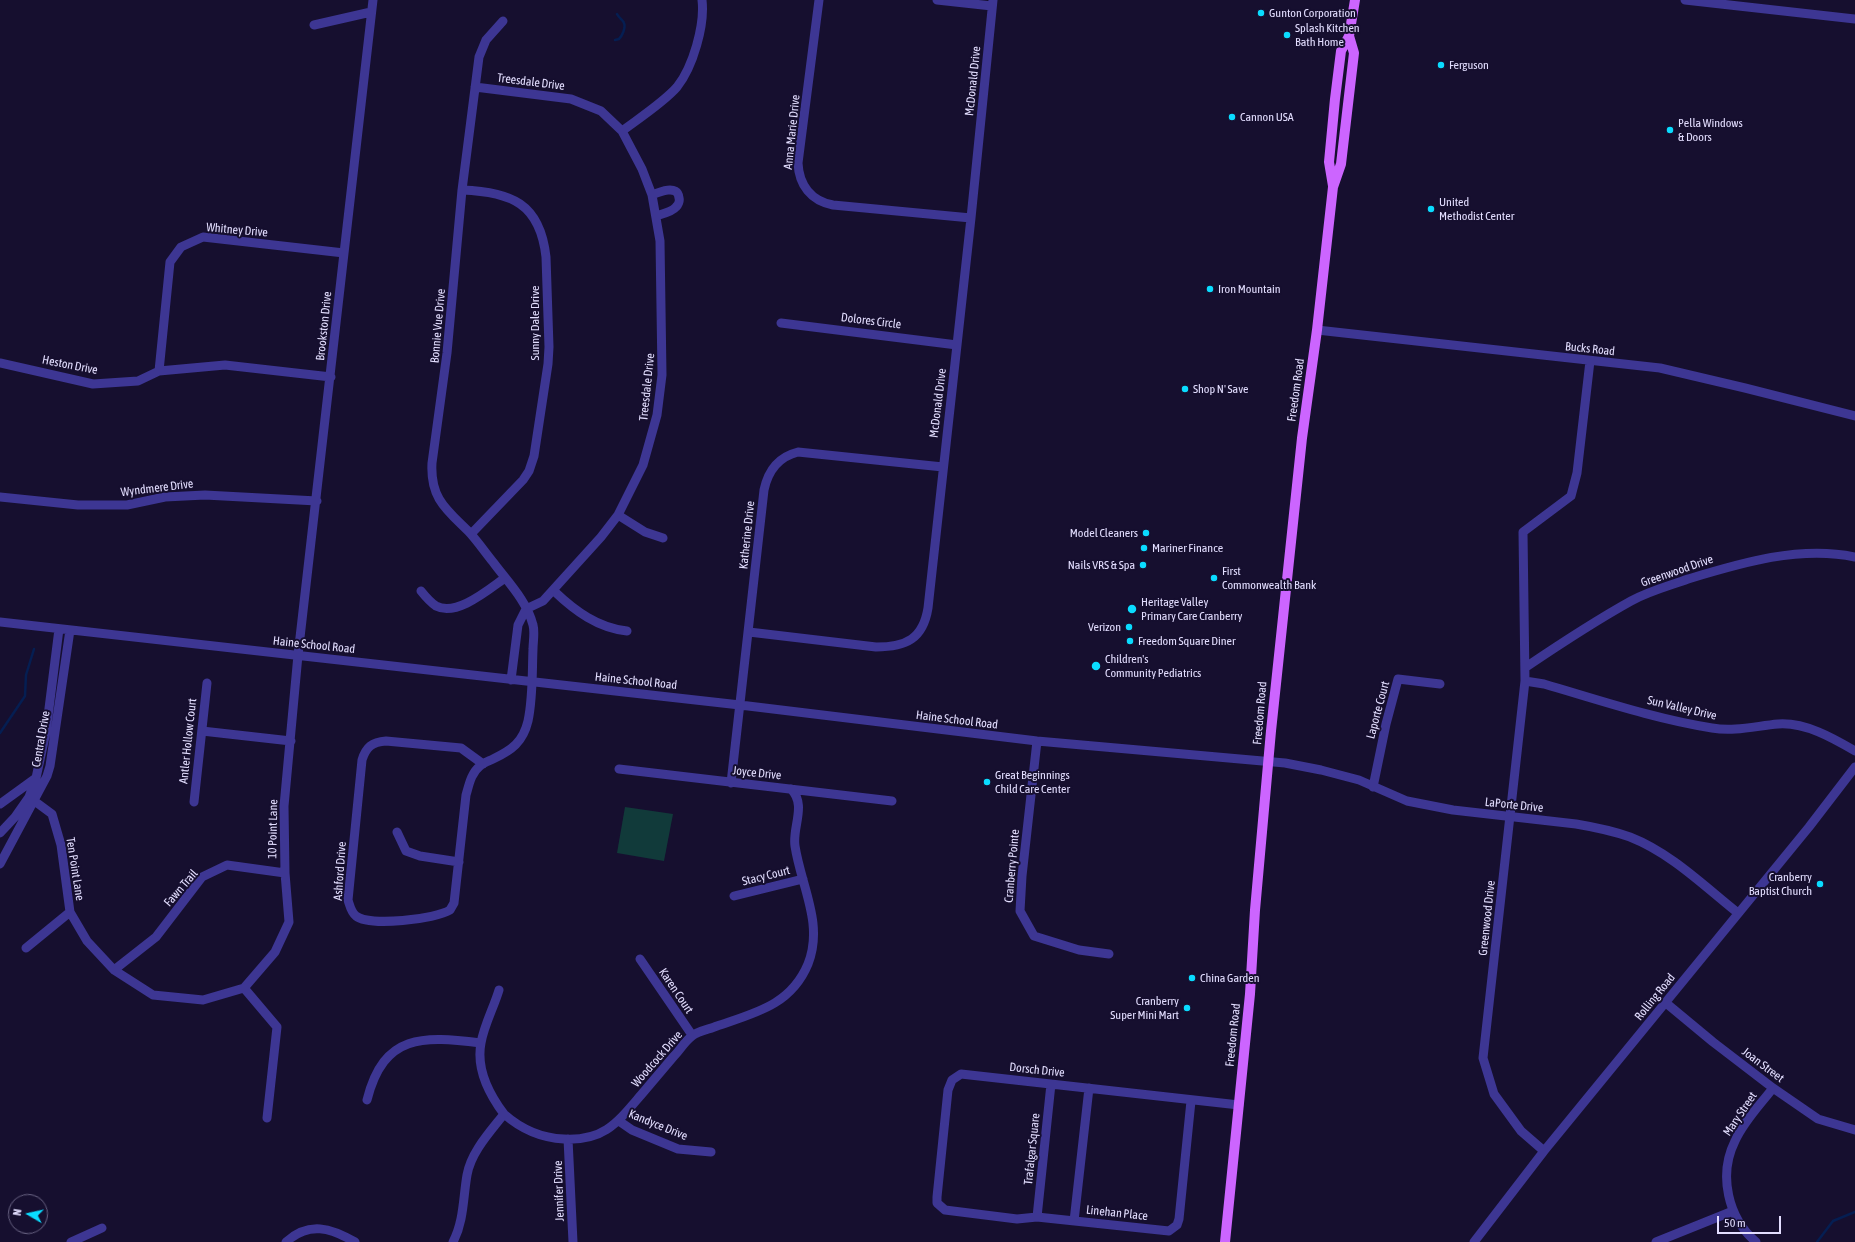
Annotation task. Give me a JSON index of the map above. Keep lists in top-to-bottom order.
{
  "streets": {
    "main road": ["Freedom Road"],
    "street": [
      "McDonald Drive",
      "Treesdale Drive",
      "Anna Marie Drive",
      "Whitney Drive",
      "Dolores Circle",
      "Sunny Dale Drive",
      "Brookston Drive",
      "Bonnie Vue Drive",
      "Bucks Road",
      "Heston Drive",
      "Wyndmere Drive",
      "Katherine Drive",
      "Greenwood Drive",
      "Haine School Road",
      "Sun Valley Drive",
      "Laporte Court",
      "Central Drive",
      "Antler Hollow Court",
      "Joyce Drive",
      "LaPorte Drive",
      "10 Point Lane",
      "Cranberry Pointe",
      "Ten Point Lane",
      "Ashford Drive",
      "Stacy Court",
      "Fawn Trail",
      "Karen Court",
      "Rolling Road",
      "Woodcock Drive",
      "Joan Street",
      "Dorsch Drive",
      "Mary Street",
      "Kandyce Drive",
      "Trafalgar Square",
      "Jennifer Drive",
      "Linehan Place"
    ]
  },
  "crossings": [
    ["McDonald Drive", "Anna Marie Drive"],
    ["McDonald Drive", "Dolores Circle"],
    ["McDonald Drive", "Katherine Drive"],
    ["Treesdale Drive", "Bonnie Vue Drive"],
    ["Whitney Drive", "Brookston Drive"],
    ["Whitney Drive", "Heston Drive"],
    ["Sunny Dale Drive", "Bonnie Vue Drive"],
    ["Brookston Drive", "Wyndmere Drive"],
    ["Brookston Drive", "Haine School Road"],
    ["Brookston Drive", "10 Point Lane"],
    ["Bonnie Vue Drive", "Haine School Road"],
    ["Bonnie Vue Drive", "Ashford Drive"],
    ["Bucks Road", "Freedom Road"],
    ["Bucks Road", "Greenwood Drive"],
    ["Freedom Road", "Haine School Road"],
    ["Freedom Road", "LaPorte Drive"],
    ["Freedom Road", "Dorsch Drive"],
    ["Katherine Drive", "Haine School Road"],
    ["Katherine Drive", "Joyce Drive"],
    ["Greenwood Drive", "Sun Valley Drive"],
    ["Greenwood Drive", "LaPorte Drive"],
    ["Greenwood Drive", "Rolling Road"],
    ["Haine School Road", "Central Drive"],
    ["Haine School Road", "LaPorte Drive"],
    ["Haine School Road", "10 Point Lane"],
    ["Haine School Road", "Cranberry Pointe"],
    ["Haine School Road", "Ashford Drive"],
    ["Laporte Court", "LaPorte Drive"],
    ["Central Drive", "Ten Point Lane"],
    ["Joyce Drive", "Woodcock Drive"],
    ["LaPorte Drive", "Rolling Road"],
    ["10 Point Lane", "Ten Point Lane"],
    ["10 Point Lane", "Fawn Trail"],
    ["Ten Point Lane", "Fawn Trail"],
    ["Stacy Court", "Woodcock Drive"],
    ["Karen Court", "Woodcock Drive"],
    ["Rolling Road", "Joan Street"],
    ["Woodcock Drive", "Kandyce Drive"],
    ["Woodcock Drive", "Jennifer Drive"],
    ["Joan Street", "Mary Street"],
    ["Dorsch Drive", "Trafalgar Square"],
    ["Dorsch Drive", "Linehan Place"],
    ["Trafalgar Square", "Linehan Place"]
  ],
  "places": [
    "Gunton Corporation",
    "Splash Kitchen Bath Home",
    "Ferguson",
    "Cannon USA",
    "Pella Windows & Doors",
    "United Methodist Center",
    "Iron Mountain",
    "Shop N' Save",
    "Model Cleaners",
    "Mariner Finance",
    "Nails VRS & Spa",
    "First Commonwealth Bank",
    "Heritage Valley Primary Care Cranberry",
    "Verizon",
    "Freedom Square Diner",
    "Children's Community Pediatrics",
    "Great Beginnings Child Care Center",
    "Cranberry Baptist Church",
    "China Garden",
    "Cranberry Super Mini Mart"
  ],
  "scale_bar": "50 m",
  "north": "left"
}
